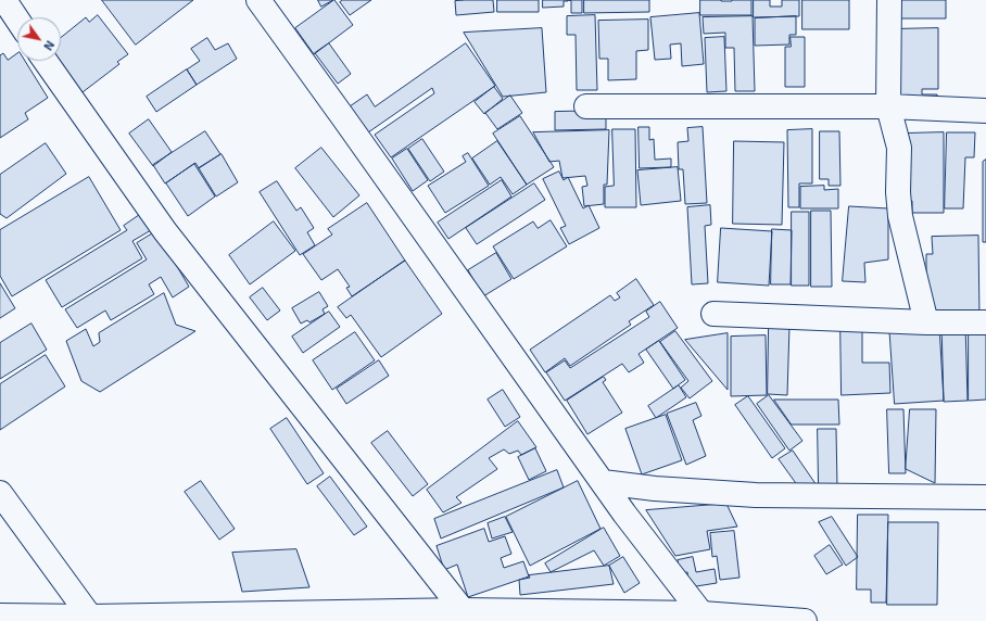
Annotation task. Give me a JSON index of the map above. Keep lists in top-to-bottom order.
{
  "north": "bottom right"
}
